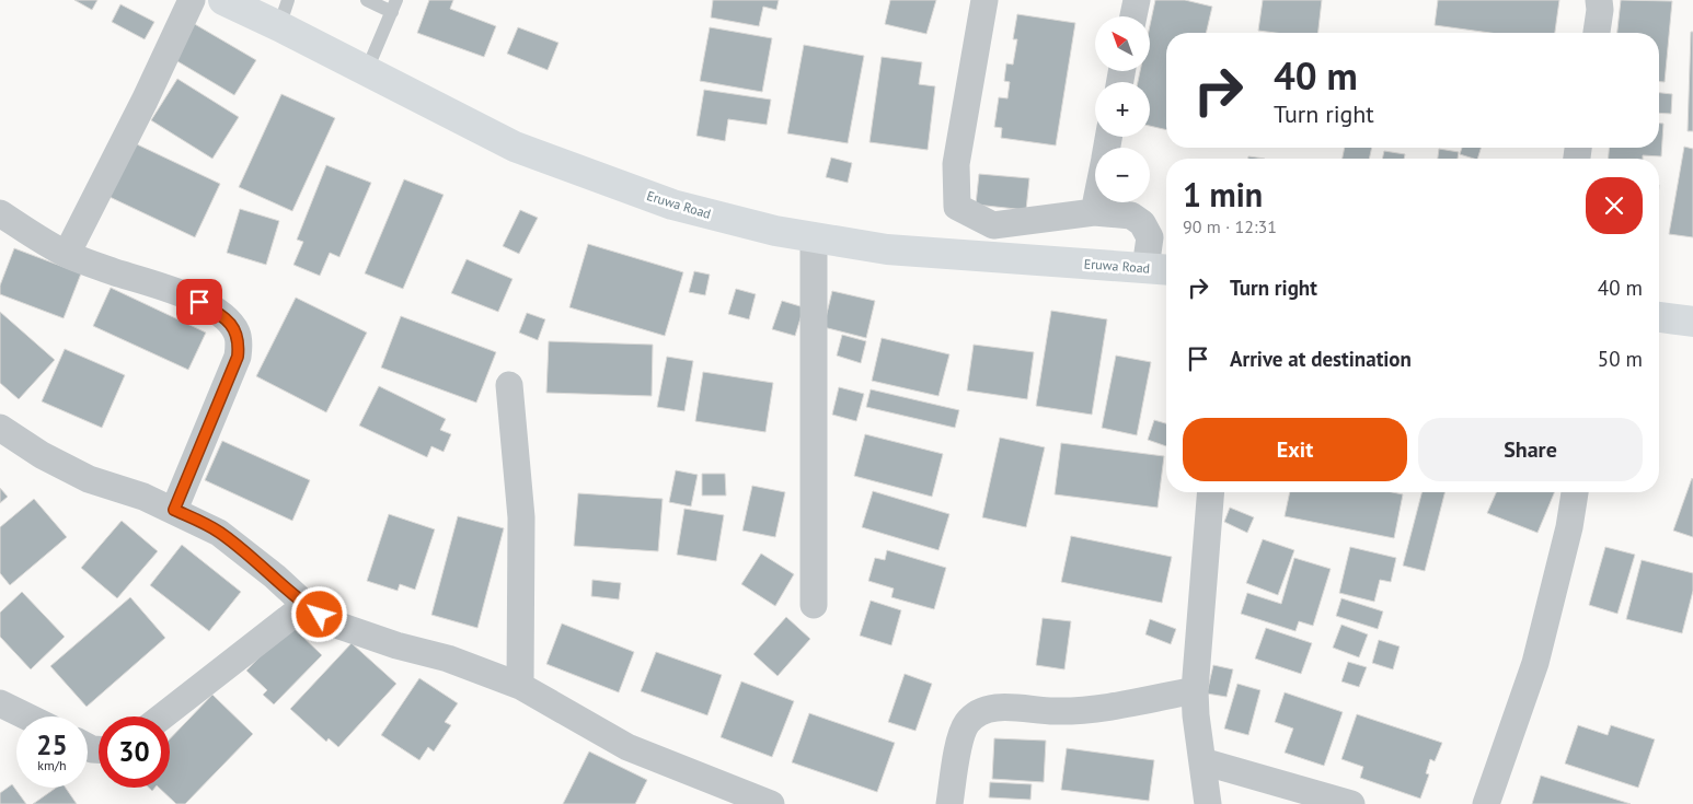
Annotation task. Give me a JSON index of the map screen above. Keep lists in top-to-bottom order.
{
  "streets": {
    "main road": ["Eruwa Road"]
  },
  "north": "top left",
  "page": {
    "map_buttons": ["+", "−"],
    "turn": ["40 m", "Turn right"],
    "heading": ["1 min", "90 m · 12:31"],
    "list": [
      {
        "name": "Turn right",
        "value": "40 m"
      },
      {
        "name": "Arrive at destination",
        "value": "50 m"
      }
    ],
    "buttons": ["Exit", "Share"],
    "speed": "25 km/h",
    "limit": "30"
  }
}
